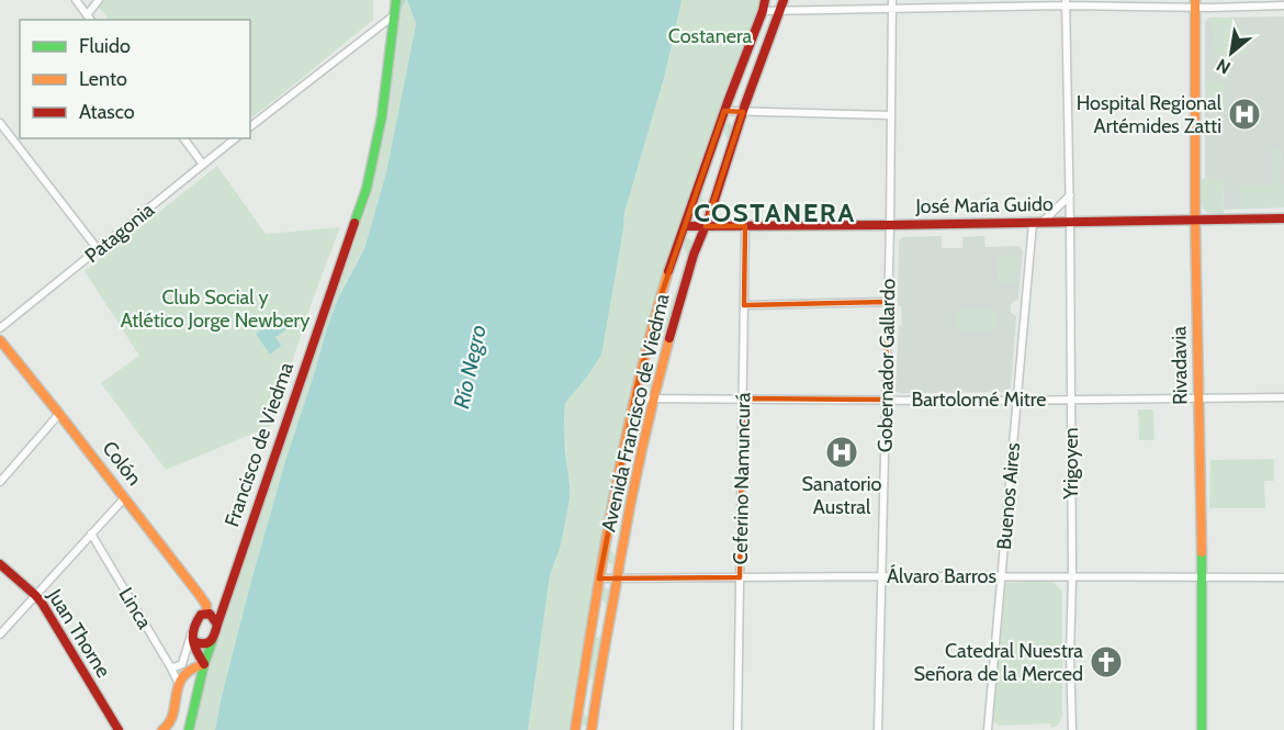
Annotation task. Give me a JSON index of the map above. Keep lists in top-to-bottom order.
{
  "streets": {
    "main road": [
      "José María Guido",
      "Rivadavia",
      "Avenida Francisco de Viedma",
      "Francisco de Viedma",
      "Colón",
      "Juan Thorne"
    ],
    "street": [
      "Patagonia",
      "Gobernador Gallardo",
      "Bartolomé Mitre",
      "Yrigoyen",
      "Ceferino Namuncurá",
      "Buenos Aires",
      "Álvaro Barros",
      "Linca"
    ]
  },
  "crossings": [
    ["José María Guido", "Gobernador Gallardo"],
    ["José María Guido", "Rivadavia"],
    ["José María Guido", "Avenida Francisco de Viedma"],
    ["José María Guido", "Yrigoyen"],
    ["José María Guido", "Ceferino Namuncurá"],
    ["José María Guido", "Buenos Aires"],
    ["Gobernador Gallardo", "Bartolomé Mitre"],
    ["Gobernador Gallardo", "Álvaro Barros"],
    ["Rivadavia", "Bartolomé Mitre"],
    ["Rivadavia", "Álvaro Barros"],
    ["Bartolomé Mitre", "Avenida Francisco de Viedma"],
    ["Bartolomé Mitre", "Yrigoyen"],
    ["Bartolomé Mitre", "Ceferino Namuncurá"],
    ["Bartolomé Mitre", "Buenos Aires"],
    ["Avenida Francisco de Viedma", "Álvaro Barros"],
    ["Francisco de Viedma", "Colón"],
    ["Yrigoyen", "Álvaro Barros"],
    ["Ceferino Namuncurá", "Álvaro Barros"],
    ["Buenos Aires", "Álvaro Barros"]
  ],
  "districts": ["COSTANERA"],
  "water": ["Río Negro"],
  "parks": ["Costanera", "Club Social y Atlético Jorge Newbery"],
  "places": {
    "hospital": ["Hospital Regional Artémides Zatti", "Sanatorio Austral"],
    "church": ["Catedral Nuestra Señora de la Merced"]
  },
  "legend": ["Fluido", "Lento", "Atasco"],
  "north": "bottom left"
}
